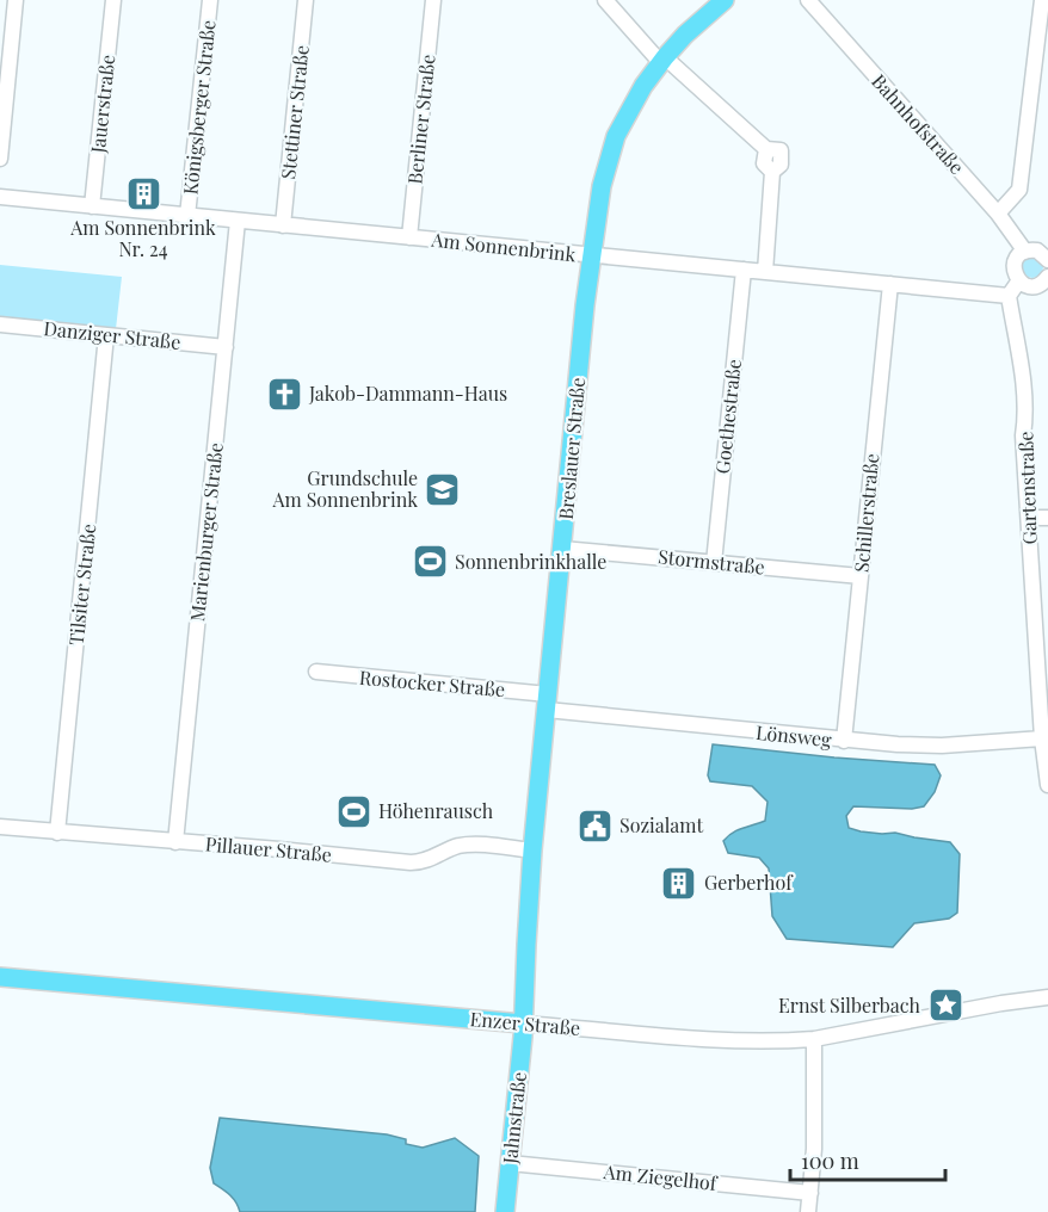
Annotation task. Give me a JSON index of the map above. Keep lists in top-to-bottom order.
{
  "streets": {
    "main road": ["Breslauer Straße", "Enzer Straße", "Jahnstraße"],
    "street": [
      "Jauerstraße",
      "Königsberger Straße",
      "Stettiner Straße",
      "Berliner Straße",
      "Bahnhofstraße",
      "Am Sonnenbrink",
      "Danziger Straße",
      "Goethestraße",
      "Gartenstraße",
      "Schillerstraße",
      "Marienburger Straße",
      "Stormstraße",
      "Tilsiter Straße",
      "Rostocker Straße",
      "Lönsweg",
      "Pillauer Straße",
      "Am Ziegelhof"
    ]
  },
  "crossings": [
    ["Jauerstraße", "Am Sonnenbrink"],
    ["Königsberger Straße", "Am Sonnenbrink"],
    ["Stettiner Straße", "Am Sonnenbrink"],
    ["Berliner Straße", "Am Sonnenbrink"],
    ["Am Sonnenbrink", "Goethestraße"],
    ["Am Sonnenbrink", "Breslauer Straße"],
    ["Am Sonnenbrink", "Gartenstraße"],
    ["Am Sonnenbrink", "Schillerstraße"],
    ["Am Sonnenbrink", "Marienburger Straße"],
    ["Danziger Straße", "Marienburger Straße"],
    ["Danziger Straße", "Tilsiter Straße"],
    ["Goethestraße", "Stormstraße"],
    ["Breslauer Straße", "Stormstraße"],
    ["Breslauer Straße", "Rostocker Straße"],
    ["Breslauer Straße", "Lönsweg"],
    ["Breslauer Straße", "Pillauer Straße"],
    ["Breslauer Straße", "Enzer Straße"],
    ["Breslauer Straße", "Jahnstraße"],
    ["Gartenstraße", "Lönsweg"],
    ["Schillerstraße", "Stormstraße"],
    ["Schillerstraße", "Lönsweg"],
    ["Marienburger Straße", "Pillauer Straße"],
    ["Tilsiter Straße", "Pillauer Straße"],
    ["Rostocker Straße", "Lönsweg"],
    ["Enzer Straße", "Jahnstraße"],
    ["Jahnstraße", "Am Ziegelhof"]
  ],
  "places": {
    "building": ["Am Sonnenbrink Nr. 24", "Gerberhof"],
    "church": ["Jakob-Dammann-Haus"],
    "school or university": ["Grundschule Am Sonnenbrink"],
    "sports": ["Sonnenbrinkhalle", "Höhenrausch"],
    "public building": ["Sozialamt"],
    "place": ["Ernst Silberbach"]
  },
  "scale_bar": "100 m"
}
